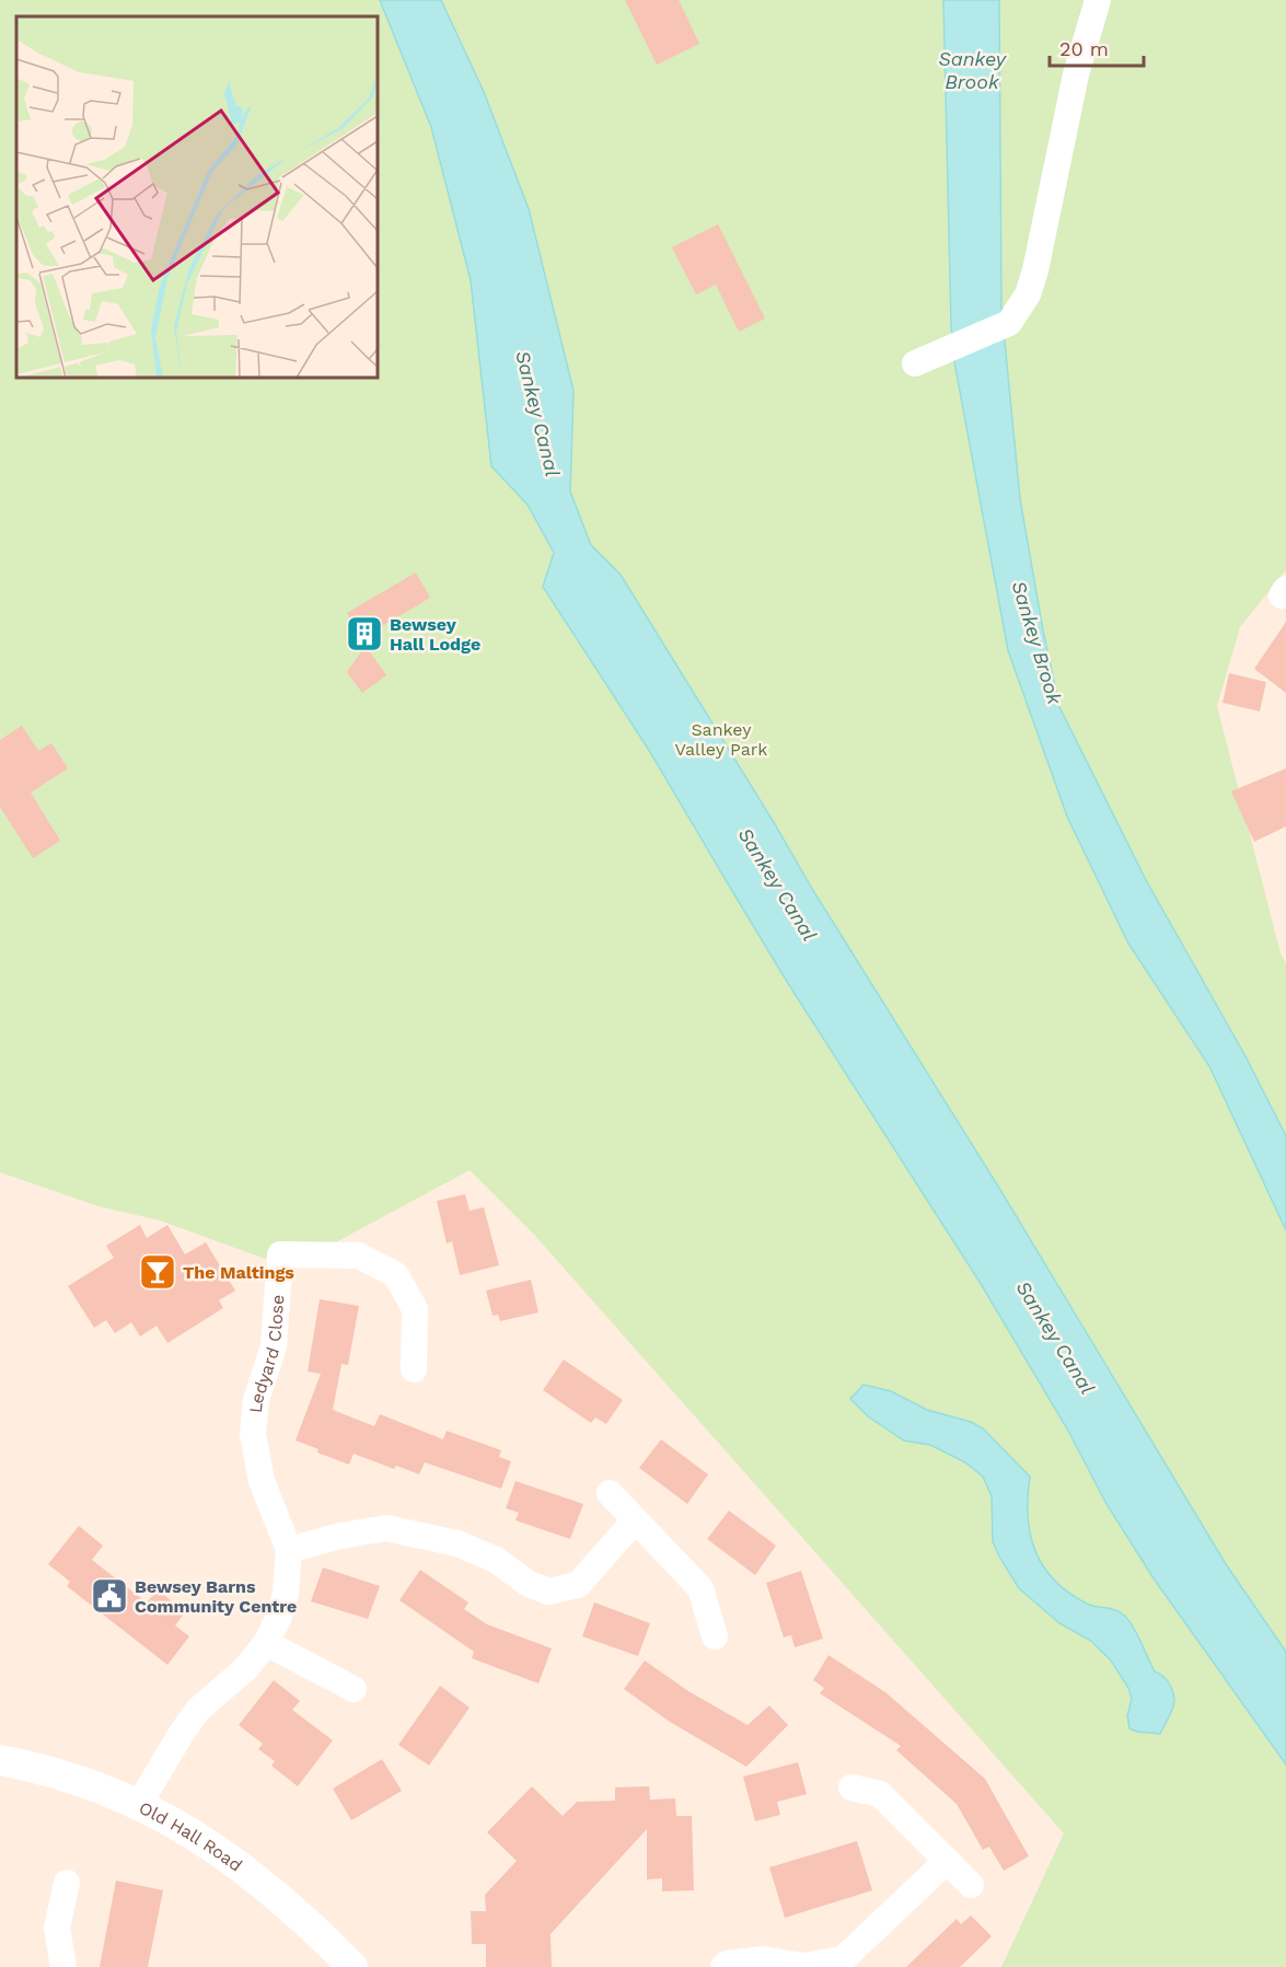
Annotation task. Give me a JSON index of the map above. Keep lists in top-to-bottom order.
{
  "streets": {
    "street": ["Ledyard Close", "Old Hall Road"]
  },
  "crossings": [
    ["Ledyard Close", "Old Hall Road"]
  ],
  "water": ["Sankey Brook", "Sankey Canal"],
  "parks": ["Sankey Valley Park"],
  "places": {
    "building": ["Bewsey Hall Lodge"],
    "bar": ["The Maltings"],
    "public building": ["Bewsey Barns Community Centre"]
  },
  "scale_bar": "20 m"
}
